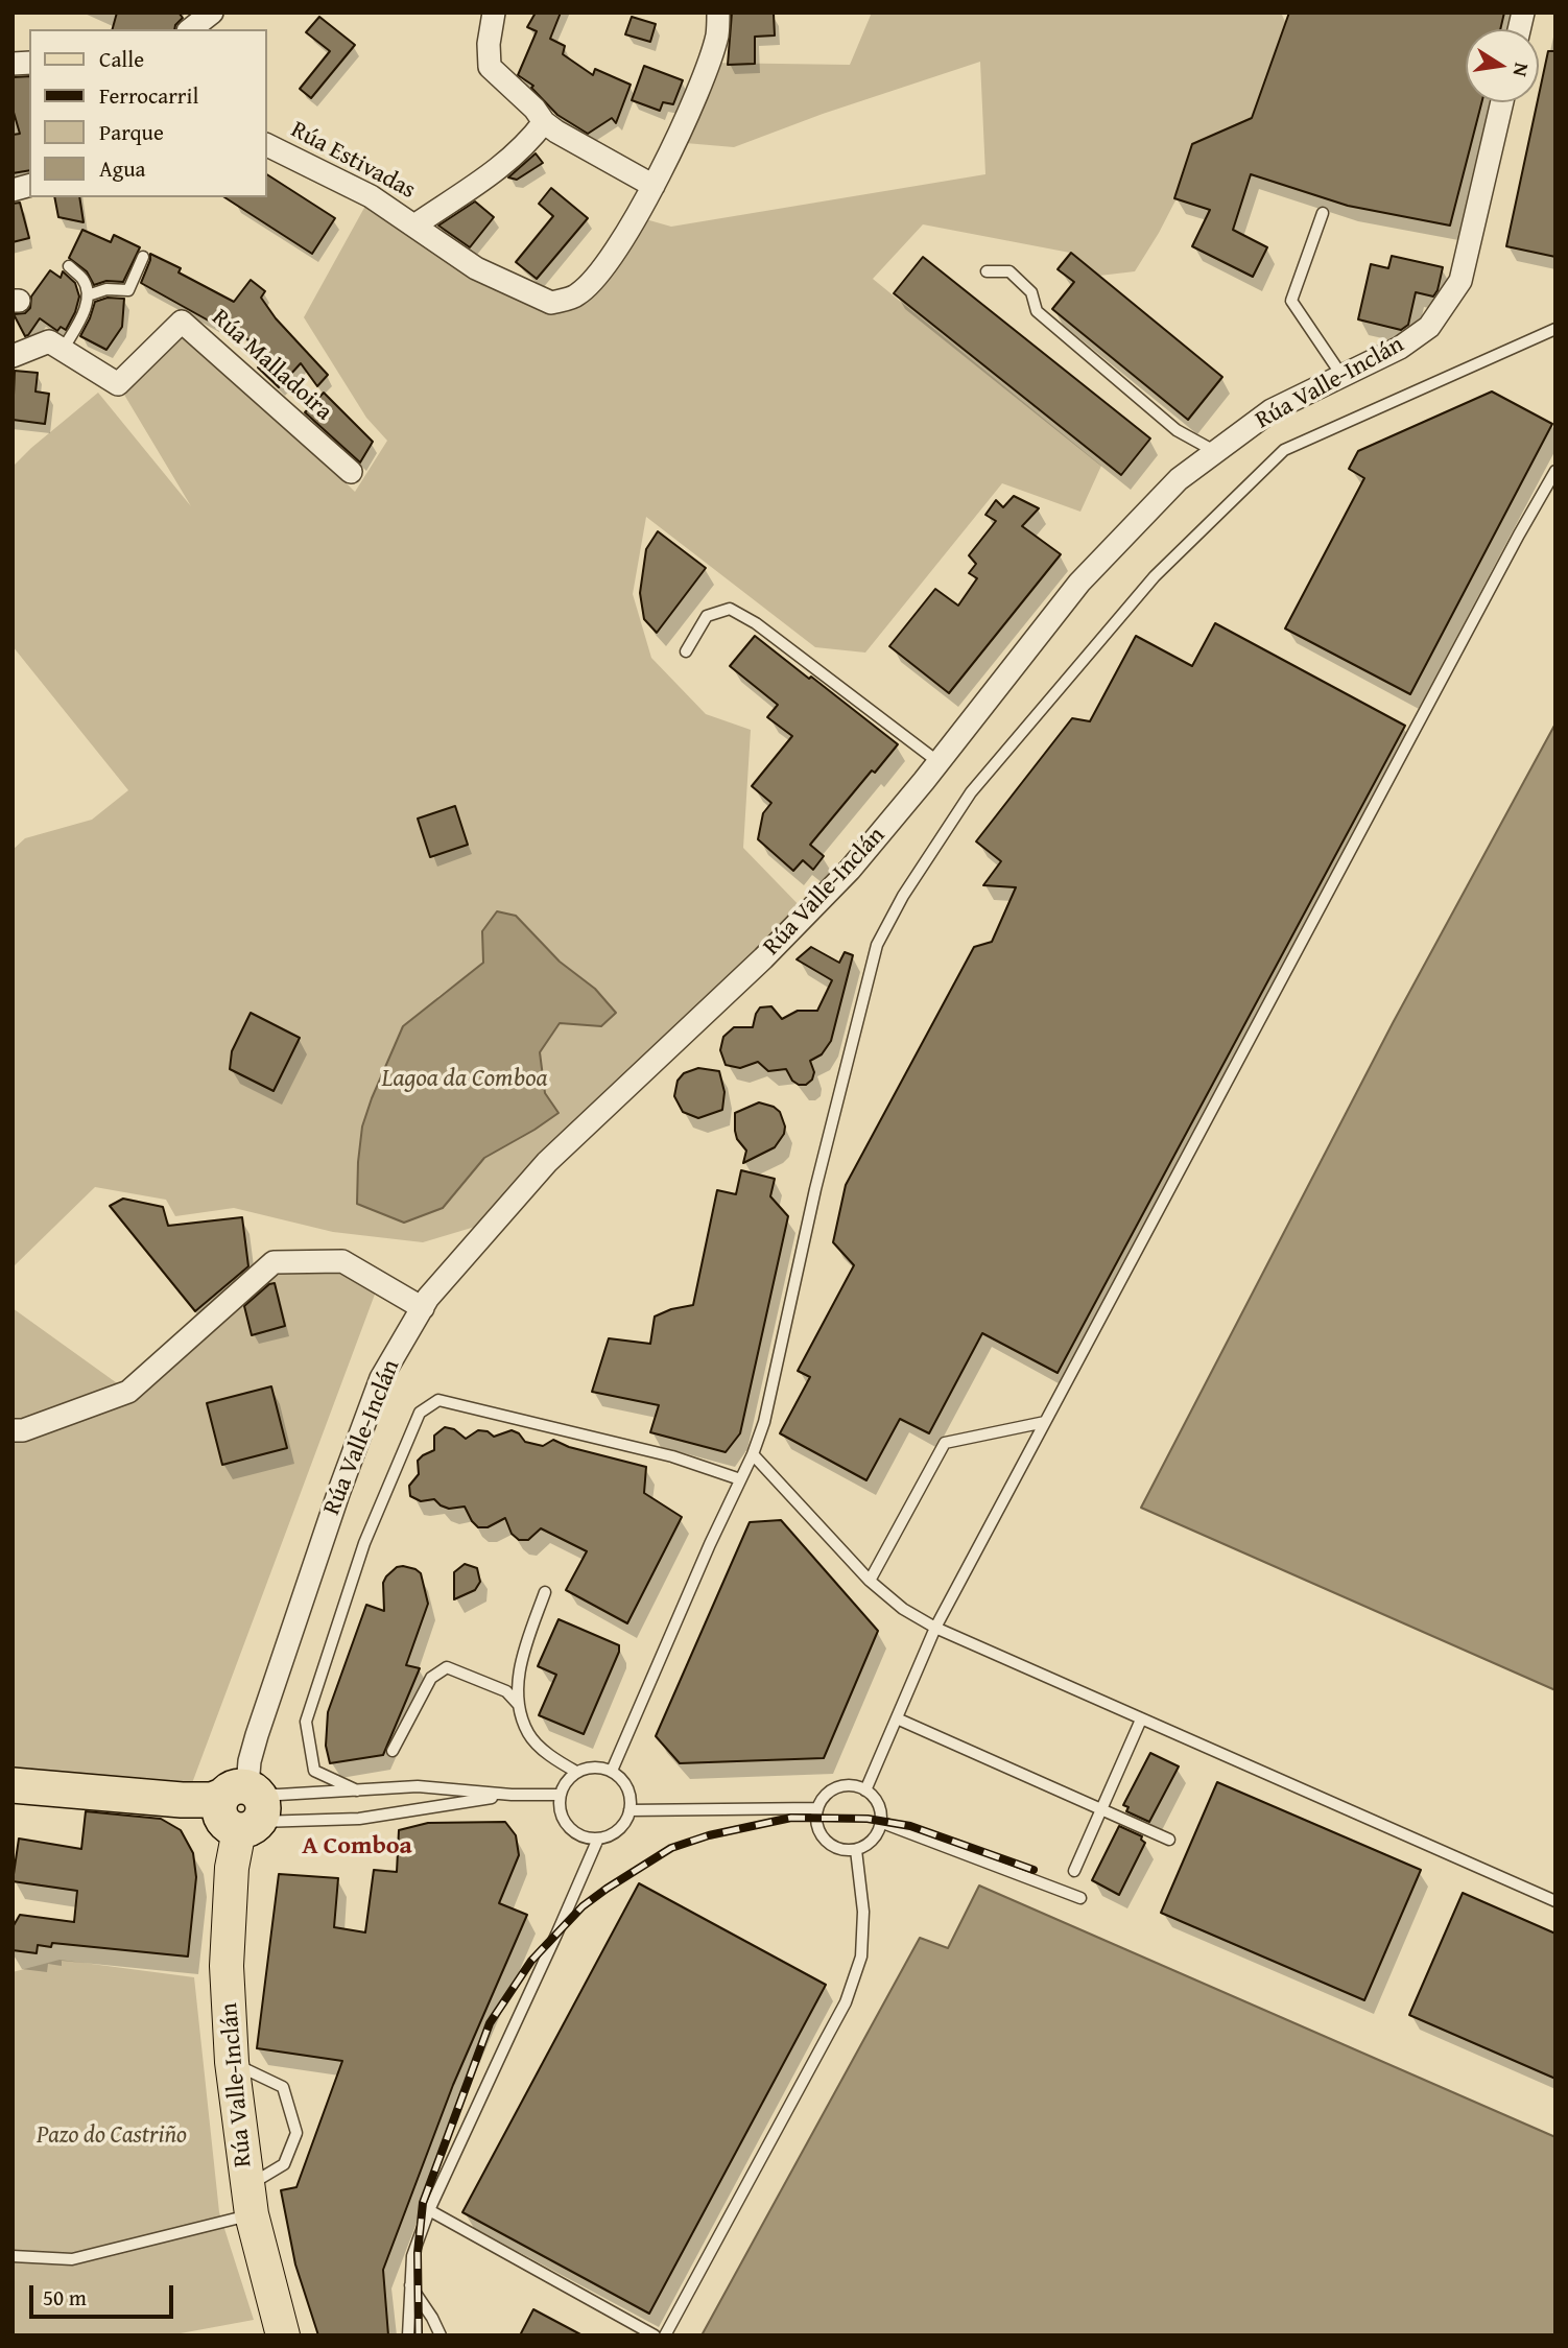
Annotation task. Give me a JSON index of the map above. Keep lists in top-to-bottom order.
{
  "streets": {
    "main road": ["Rúa Valle-Inclán"],
    "street": ["Rúa Estivadas", "Rúa Malladoira"]
  },
  "districts": ["A Comboa"],
  "water": ["Lagoa da Comboa"],
  "parks": ["Pazo do Castriño"],
  "legend": [
    "Calle",
    "Ferrocarril",
    "Parque",
    "Agua"
  ],
  "scale_bar": "50 m",
  "north": "right"
}
